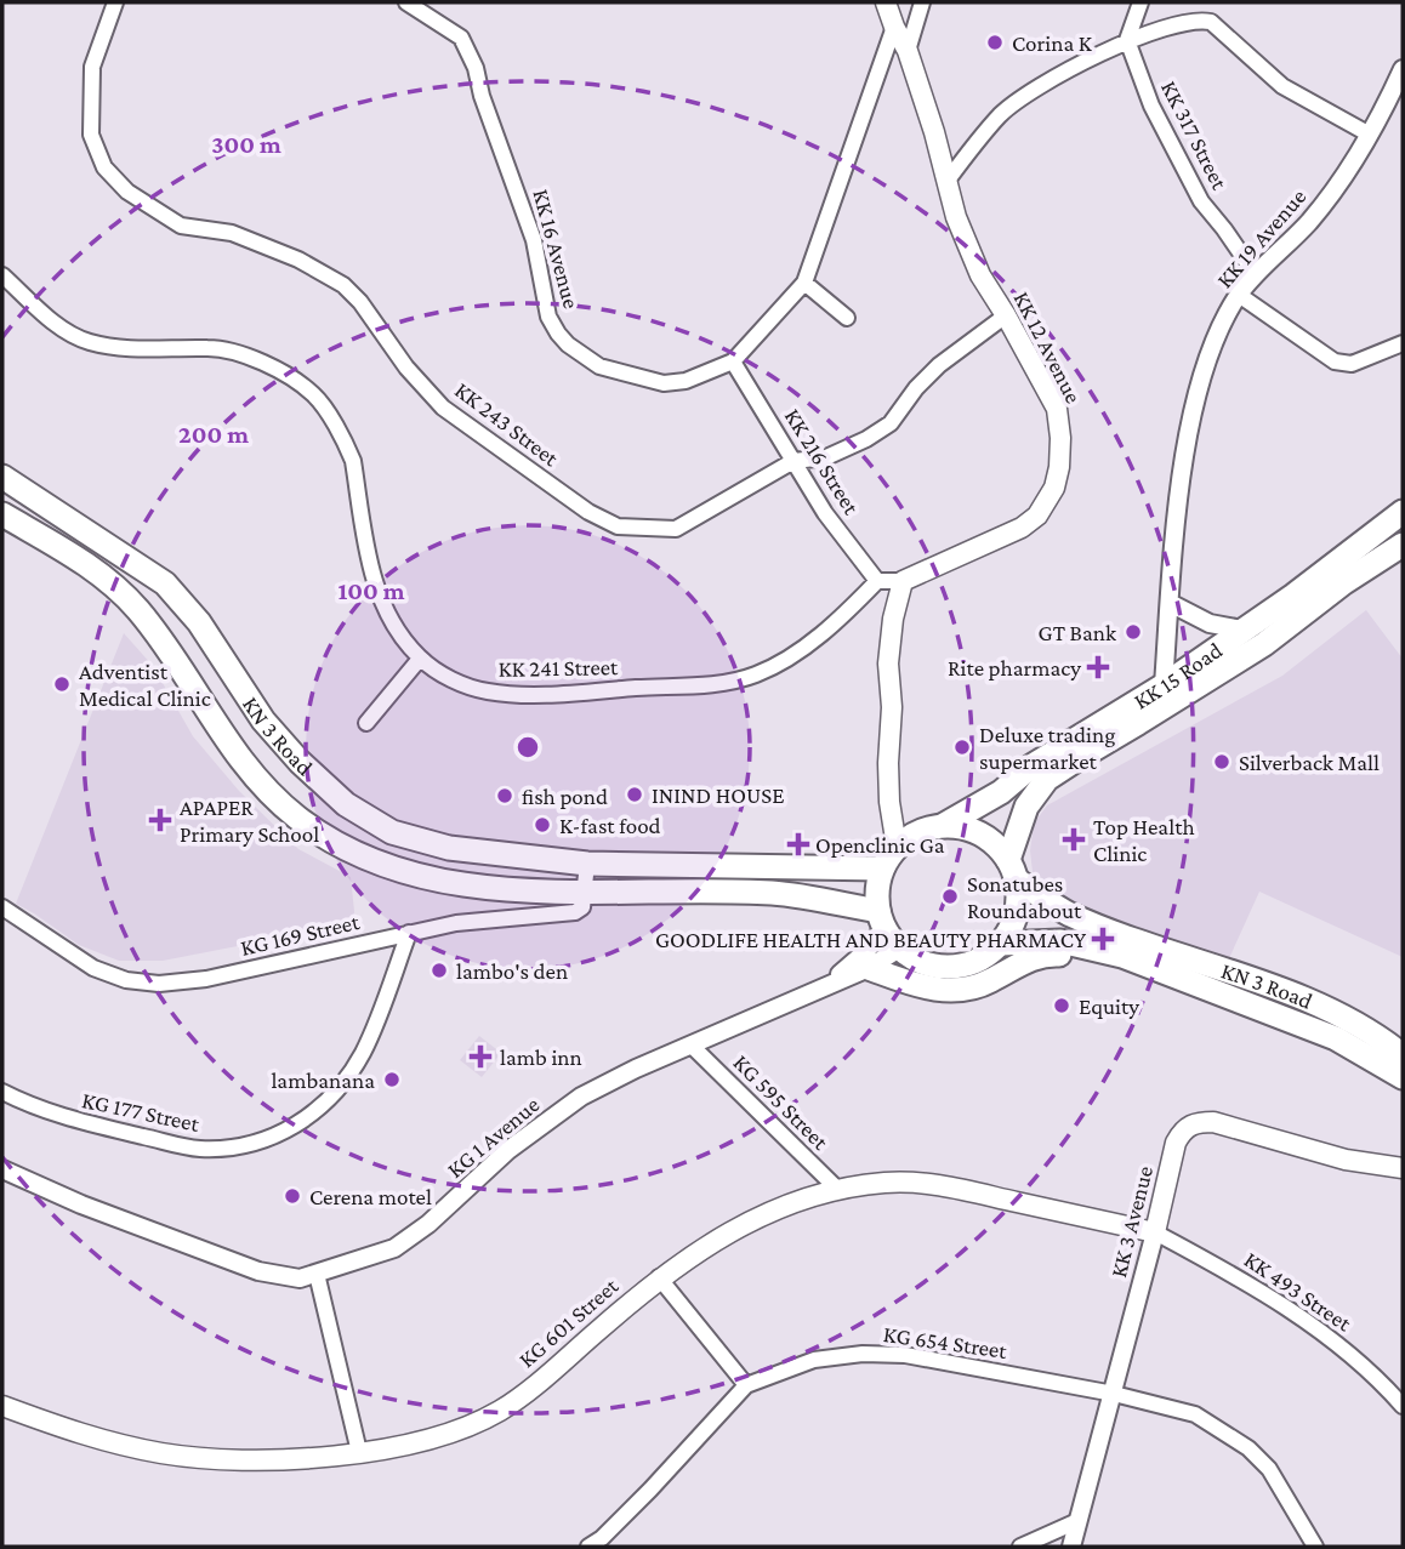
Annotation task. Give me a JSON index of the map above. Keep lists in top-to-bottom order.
{
  "streets": {
    "highway": ["KK 15 Road", "KN 3 Road"],
    "main road": ["KK 12 Avenue", "KK 3 Avenue", "KG 601 Street"],
    "street": [
      "KK 317 Street",
      "KK 19 Avenue",
      "KK 16 Avenue",
      "KK 243 Street",
      "KK 216 Street",
      "KK 241 Street",
      "KG 169 Street",
      "KG 595 Street",
      "KG 177 Street",
      "KG 1 Avenue",
      "KK 493 Street",
      "KG 654 Street"
    ]
  },
  "crossings": [
    ["KK 317 Street", "KK 19 Avenue"],
    ["KK 19 Avenue", "KK 15 Road"],
    ["KK 16 Avenue", "KK 12 Avenue"],
    ["KK 16 Avenue", "KK 216 Street"],
    ["KK 12 Avenue", "KK 243 Street"],
    ["KK 243 Street", "KK 216 Street"],
    ["KK 216 Street", "KK 241 Street"],
    ["KK 15 Road", "KN 3 Road"],
    ["KK 15 Road", "KG 1 Avenue"],
    ["KN 3 Road", "KG 169 Street"],
    ["KN 3 Road", "KG 1 Avenue"],
    ["KG 169 Street", "KG 177 Street"],
    ["KG 595 Street", "KG 1 Avenue"],
    ["KG 595 Street", "KG 601 Street"],
    ["KK 3 Avenue", "KK 493 Street"],
    ["KK 3 Avenue", "KG 601 Street"],
    ["KK 3 Avenue", "KG 654 Street"],
    ["KK 493 Street", "KG 601 Street"]
  ],
  "places": {
    "other": [
      "Corina K",
      "GT Bank",
      "Adventist Medical Clinic",
      "Deluxe trading supermarket",
      "Silverback Mall",
      "ININD HOUSE",
      "fish pond",
      "K-fast food",
      "Sonatubes Roundabout",
      "lambo's den",
      "Equity",
      "lambanana",
      "Cerena motel"
    ],
    "health": [
      "Rite pharmacy",
      "APAPER Primary School",
      "Top Health Clinic",
      "Openclinic Ga",
      "GOODLIFE HEALTH AND BEAUTY PHARMACY",
      "lamb inn"
    ]
  },
  "rings": ["300 m", "200 m", "100 m"]
}
